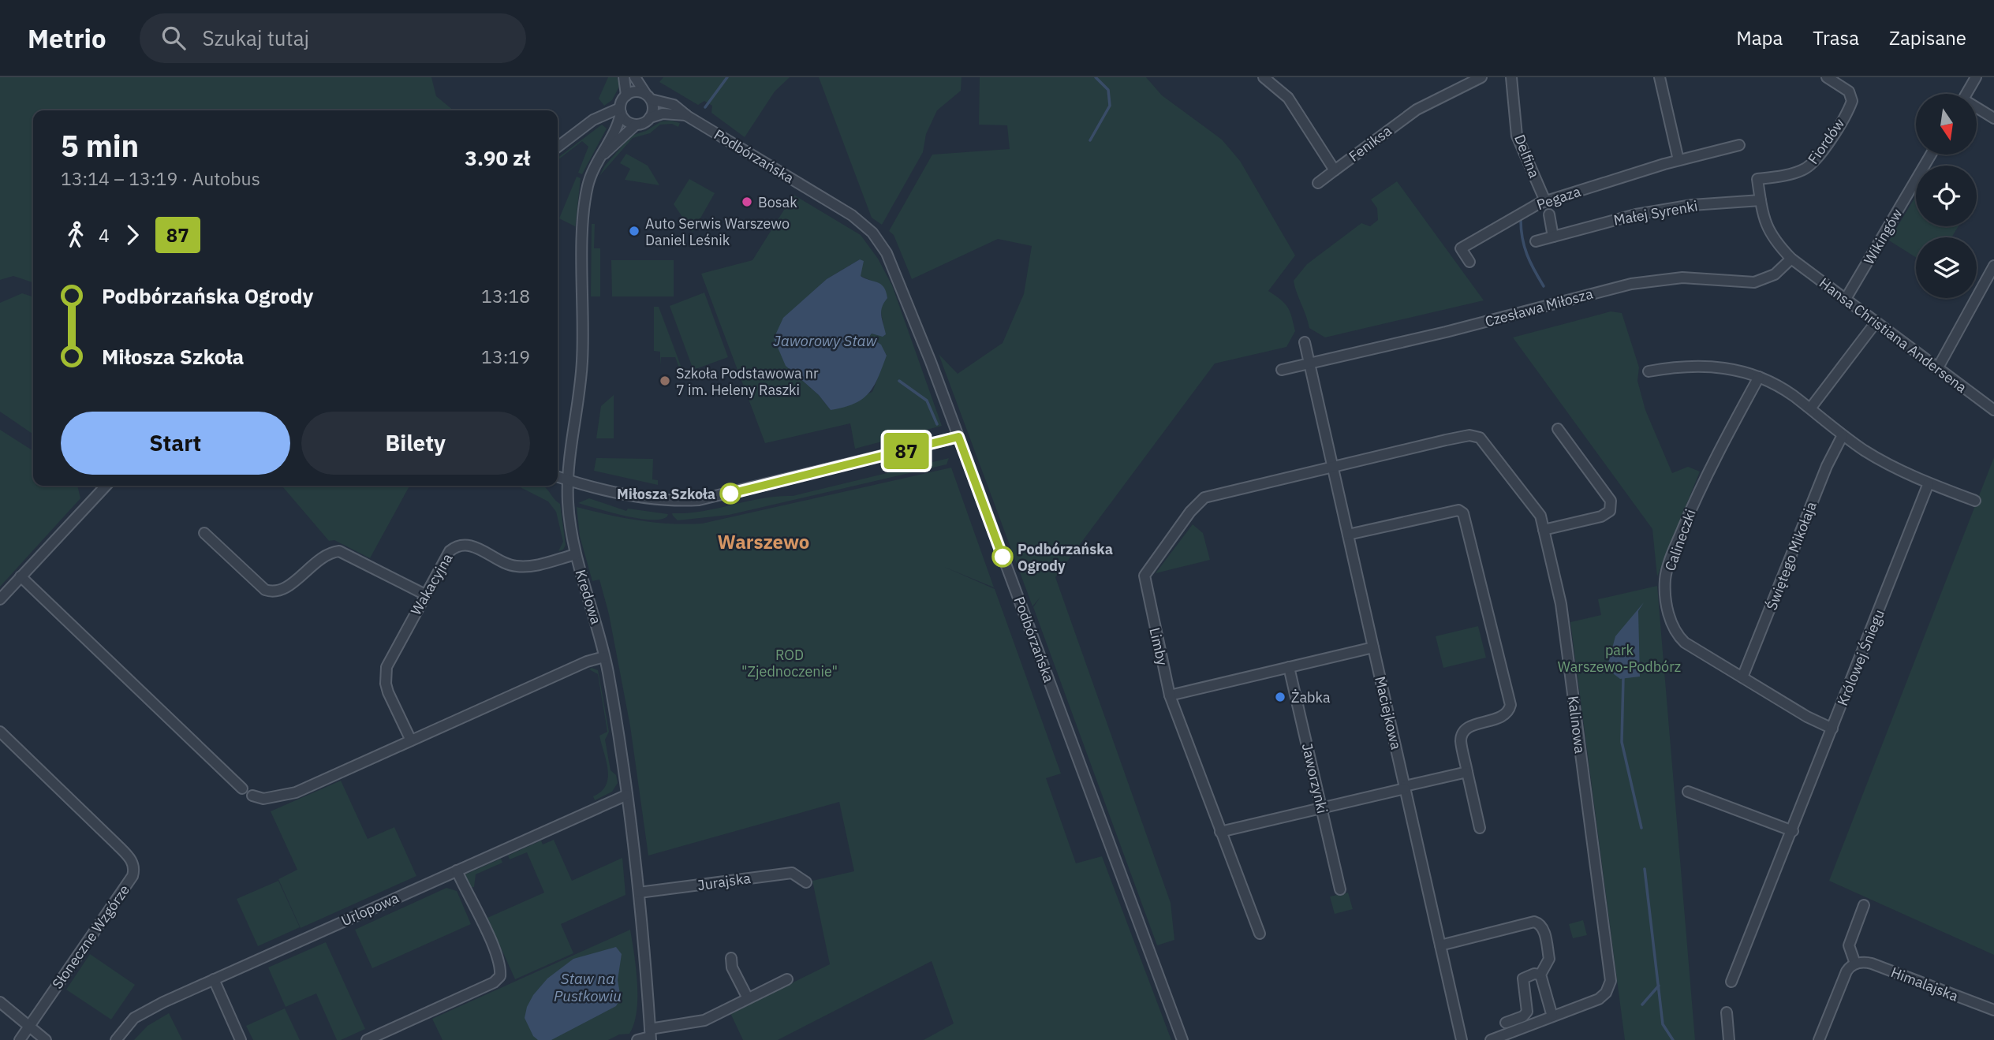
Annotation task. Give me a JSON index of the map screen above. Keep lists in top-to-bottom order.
{
  "streets": {
    "street": [
      "Fiordów",
      "Feniksa",
      "Podbórzańska",
      "Delfina",
      "Pegaza",
      "Małej Syrenki",
      "Wikingów",
      "Czesława Miłosza",
      "Hansa Christiana Andersena",
      "Calineczki",
      "Świętego Mikołaja",
      "Wakacyjna",
      "Kredowa",
      "Limby",
      "Królowej Śniegu",
      "Maciejkowa",
      "Kalinowa",
      "Jaworzynki",
      "Jurajska",
      "Urlopowa",
      "Słoneczne Wzgórze",
      "Himalajska"
    ]
  },
  "crossings": [
    ["Fiordów", "Hansa Christiana Andersena"],
    ["Podbórzańska", "Kredowa"],
    ["Delfina", "Pegaza"],
    ["Małej Syrenki", "Hansa Christiana Andersena"],
    ["Wikingów", "Hansa Christiana Andersena"],
    ["Czesława Miłosza", "Hansa Christiana Andersena"],
    ["Czesława Miłosza", "Maciejkowa"],
    ["Calineczki", "Świętego Mikołaja"],
    ["Calineczki", "Królowej Śniegu"],
    ["Wakacyjna", "Kredowa"],
    ["Kredowa", "Jurajska"],
    ["Kredowa", "Urlopowa"],
    ["Limby", "Maciejkowa"],
    ["Limby", "Kalinowa"],
    ["Maciejkowa", "Kalinowa"]
  ],
  "districts": ["Warszewo"],
  "water": ["Jaworowy Staw", "Staw na Pustkowiu"],
  "parks": ["park Warszewo-Podbórz", "ROD \"Zjednoczenie\""],
  "places": [
    "Bosak",
    "Auto Serwis Warszewo Daniel Leśnik",
    "Szkoła Podstawowa nr 7 im. Heleny Raszki",
    "Miłosza Szkoła",
    "Podbórzańska Ogrody",
    "Żabka"
  ],
  "lines": ["bus line 87"],
  "north": "bottom",
  "page": {
    "header": "Metrio",
    "search": "Szukaj tutaj",
    "nav": ["Mapa", "Trasa", "Zapisane"],
    "on_map": "87",
    "heading": ["5 min", "13:14 – 13:19 · Autobus", "3.90 zł"],
    "legs": ["4", "87"],
    "list": [
      {
        "name": "Podbórzańska Ogrody",
        "value": "13:18"
      },
      {
        "name": "Miłosza Szkoła",
        "value": "13:19"
      }
    ],
    "buttons": ["Start", "Bilety"]
  }
}
